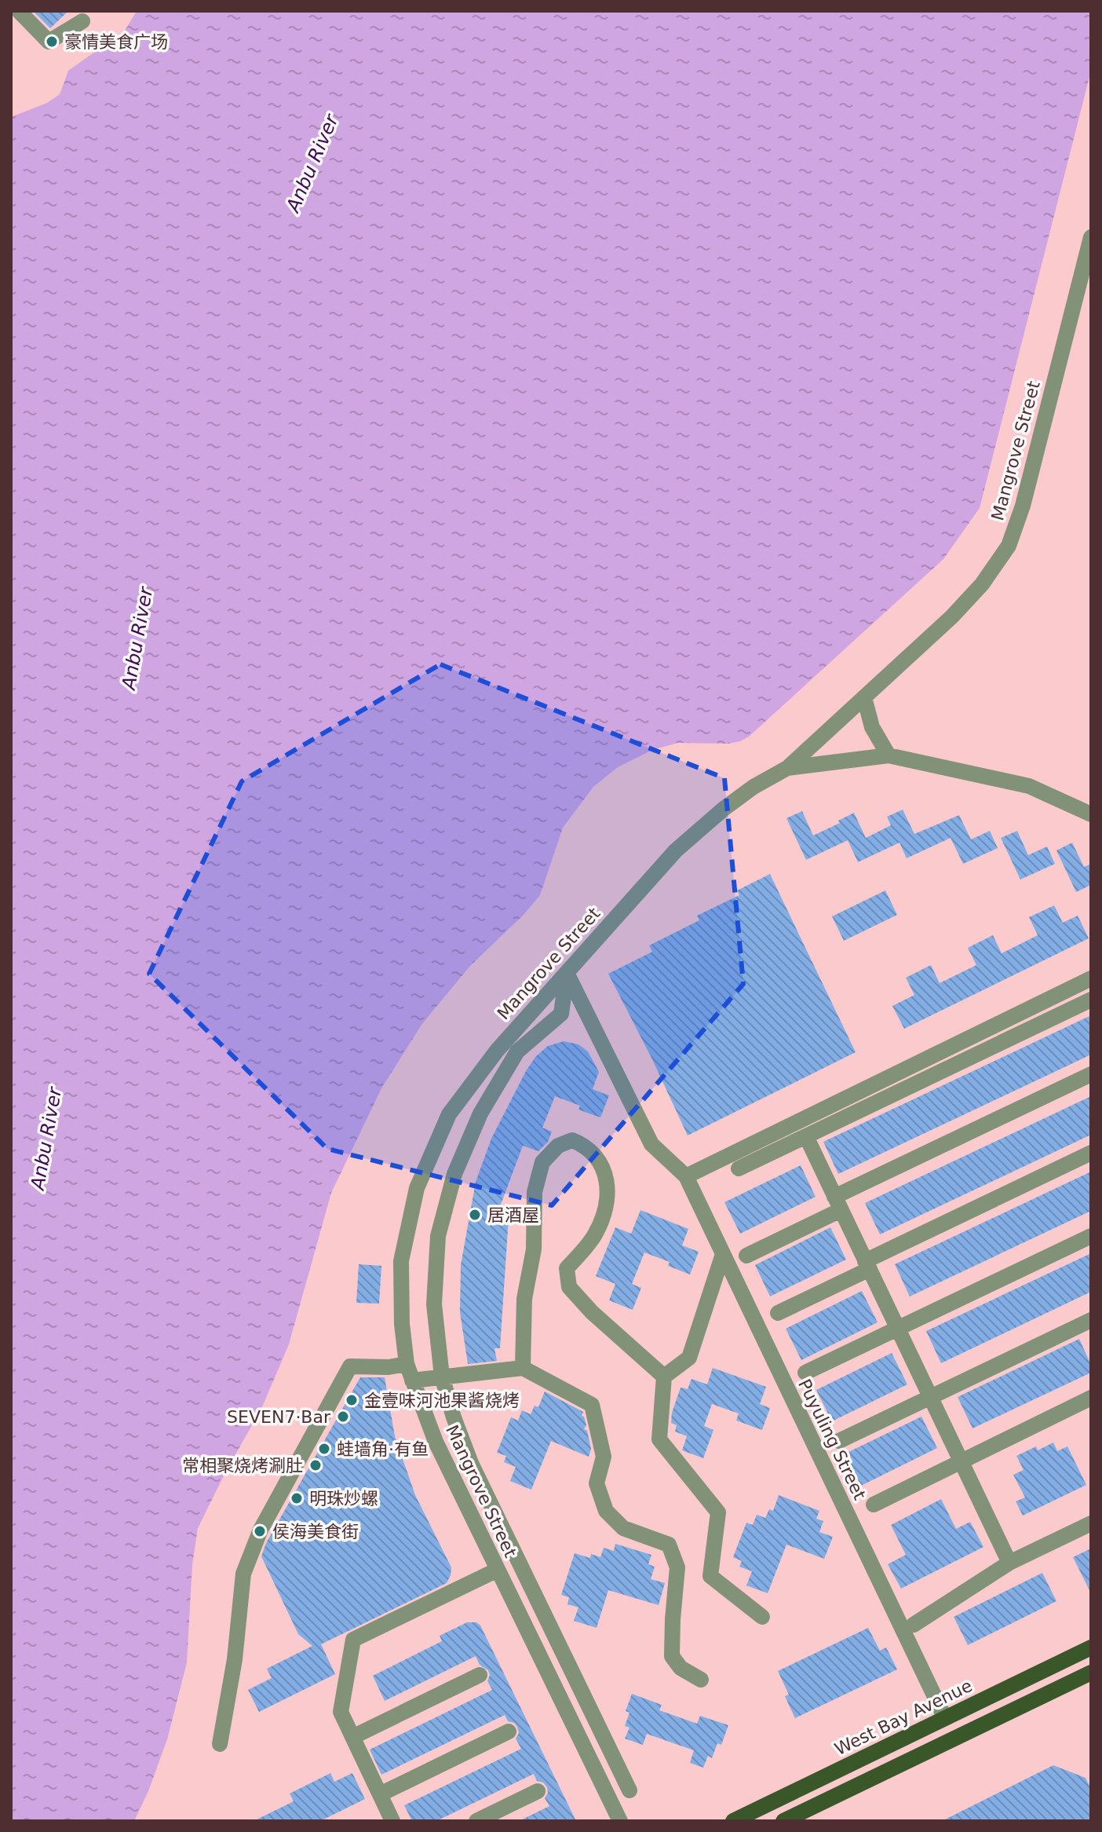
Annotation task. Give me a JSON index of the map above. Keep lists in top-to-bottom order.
{
  "streets": {
    "main road": ["West Bay Avenue"],
    "street": ["Mangrove Street", "Puyuling Street"]
  },
  "crossings": [
    ["Mangrove Street", "Puyuling Street"],
    ["Puyuling Street", "West Bay Avenue"]
  ],
  "water": ["Anbu River"],
  "places": [
    "豪情美食广场",
    "居酒屋",
    "金壹味河池果酱烧烤",
    "SEVEN7·Bar",
    "蛙墙角·有鱼",
    "常相聚烧烤涮肚",
    "明珠炒螺",
    "侯海美食街"
  ]
}
